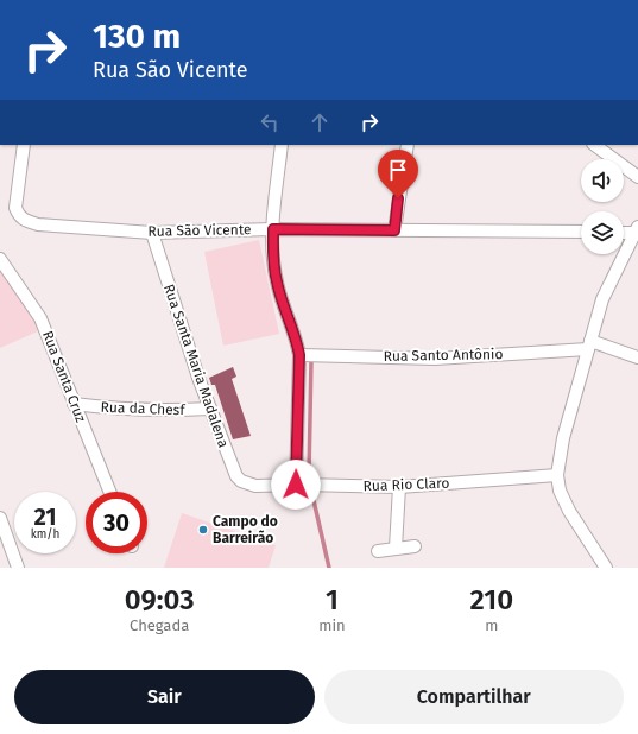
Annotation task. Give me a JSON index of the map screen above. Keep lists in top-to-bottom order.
{
  "streets": {
    "street": [
      "Rua São Vicente",
      "Rua Santo Antônio",
      "Rua Santa Maria Madalena",
      "Rua Santa Cruz",
      "Rua da Chesf",
      "Rua Rio Claro"
    ]
  },
  "crossings": [
    ["Rua São Vicente", "Rua Santa Maria Madalena"],
    ["Rua Santa Maria Madalena", "Rua da Chesf"],
    ["Rua Santa Maria Madalena", "Rua Rio Claro"],
    ["Rua Santa Cruz", "Rua da Chesf"]
  ],
  "places": ["Campo do Barreirão"],
  "page": {
    "turn": ["130 m", "Rua São Vicente"],
    "speed": "21 km/h",
    "limit": "30",
    "eta": [
      "09:03",
      "Chegada",
      "1",
      "min",
      "210",
      "m"
    ],
    "buttons": ["Sair", "Compartilhar"]
  }
}
